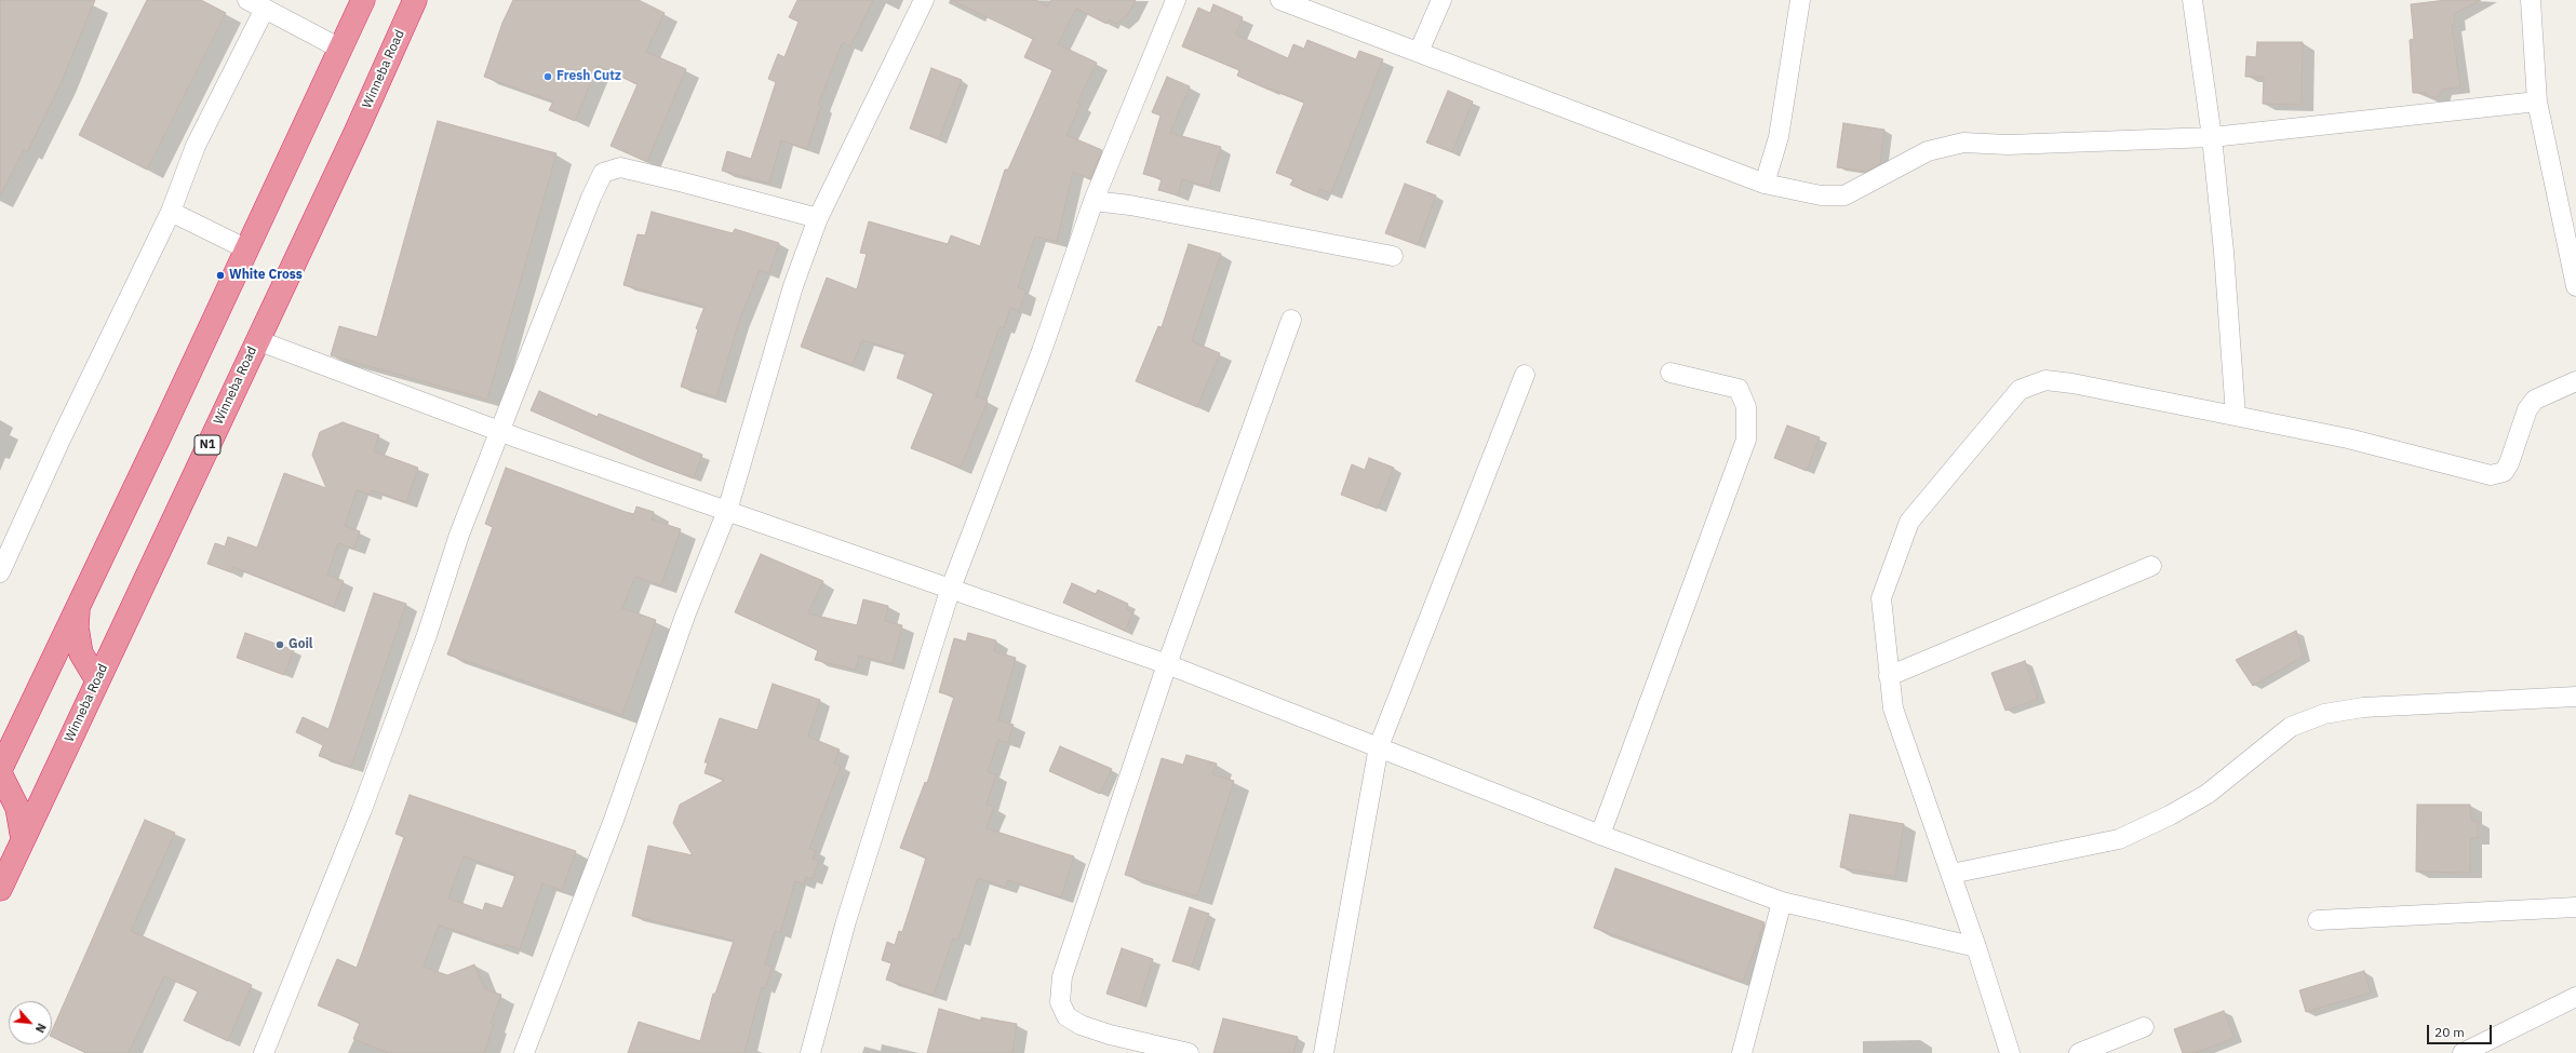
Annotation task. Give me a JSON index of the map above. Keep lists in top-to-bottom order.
{
  "streets": {
    "highway": ["Winneba Road", "N1"]
  },
  "places": ["Fresh Cutz", "White Cross", "Goil"],
  "scale_bar": "20 m",
  "north": "bottom right"
}
